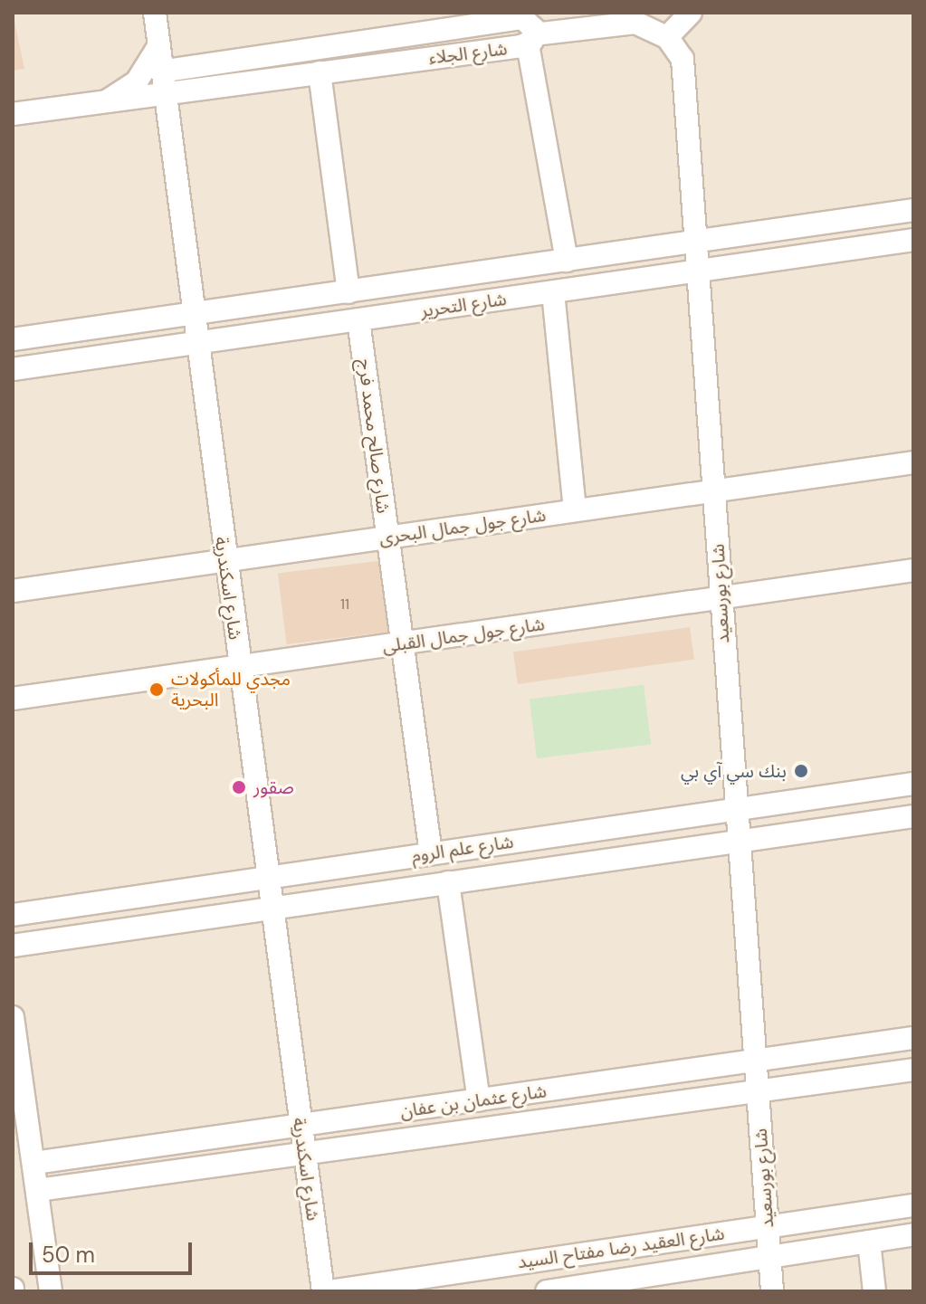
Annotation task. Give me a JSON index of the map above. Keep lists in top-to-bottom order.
{
  "streets": {
    "street": [
      "شارع الجلاء",
      "شارع التحرير",
      "شارع صالح محمد فرج",
      "شارع جول جمال البحرى",
      "شارع اسكندرية",
      "شارع بورسعيد",
      "شارع جول جمال القبلى",
      "شارع علم الروم",
      "شارع عثمان بن عفان",
      "شارع العقيد رضا مفتاح السيد"
    ]
  },
  "crossings": [
    ["شارع الجلاء", "شارع اسكندرية"],
    ["شارع التحرير", "شارع صالح محمد فرج"],
    ["شارع التحرير", "شارع اسكندرية"],
    ["شارع التحرير", "شارع بورسعيد"],
    ["شارع صالح محمد فرج", "شارع جول جمال البحرى"],
    ["شارع صالح محمد فرج", "شارع جول جمال القبلى"],
    ["شارع صالح محمد فرج", "شارع علم الروم"],
    ["شارع جول جمال البحرى", "شارع اسكندرية"],
    ["شارع جول جمال البحرى", "شارع بورسعيد"],
    ["شارع اسكندرية", "شارع جول جمال القبلى"],
    ["شارع اسكندرية", "شارع علم الروم"],
    ["شارع اسكندرية", "شارع عثمان بن عفان"],
    ["شارع بورسعيد", "شارع جول جمال القبلى"],
    ["شارع بورسعيد", "شارع علم الروم"],
    ["شارع بورسعيد", "شارع عثمان بن عفان"],
    ["شارع بورسعيد", "شارع العقيد رضا مفتاح السيد"]
  ],
  "places": ["مجدي للمأكولات البحرية", "بنك سي آي بي", "صقور"],
  "house_numbers": ["11"],
  "scale_bar": "50 m"
}
